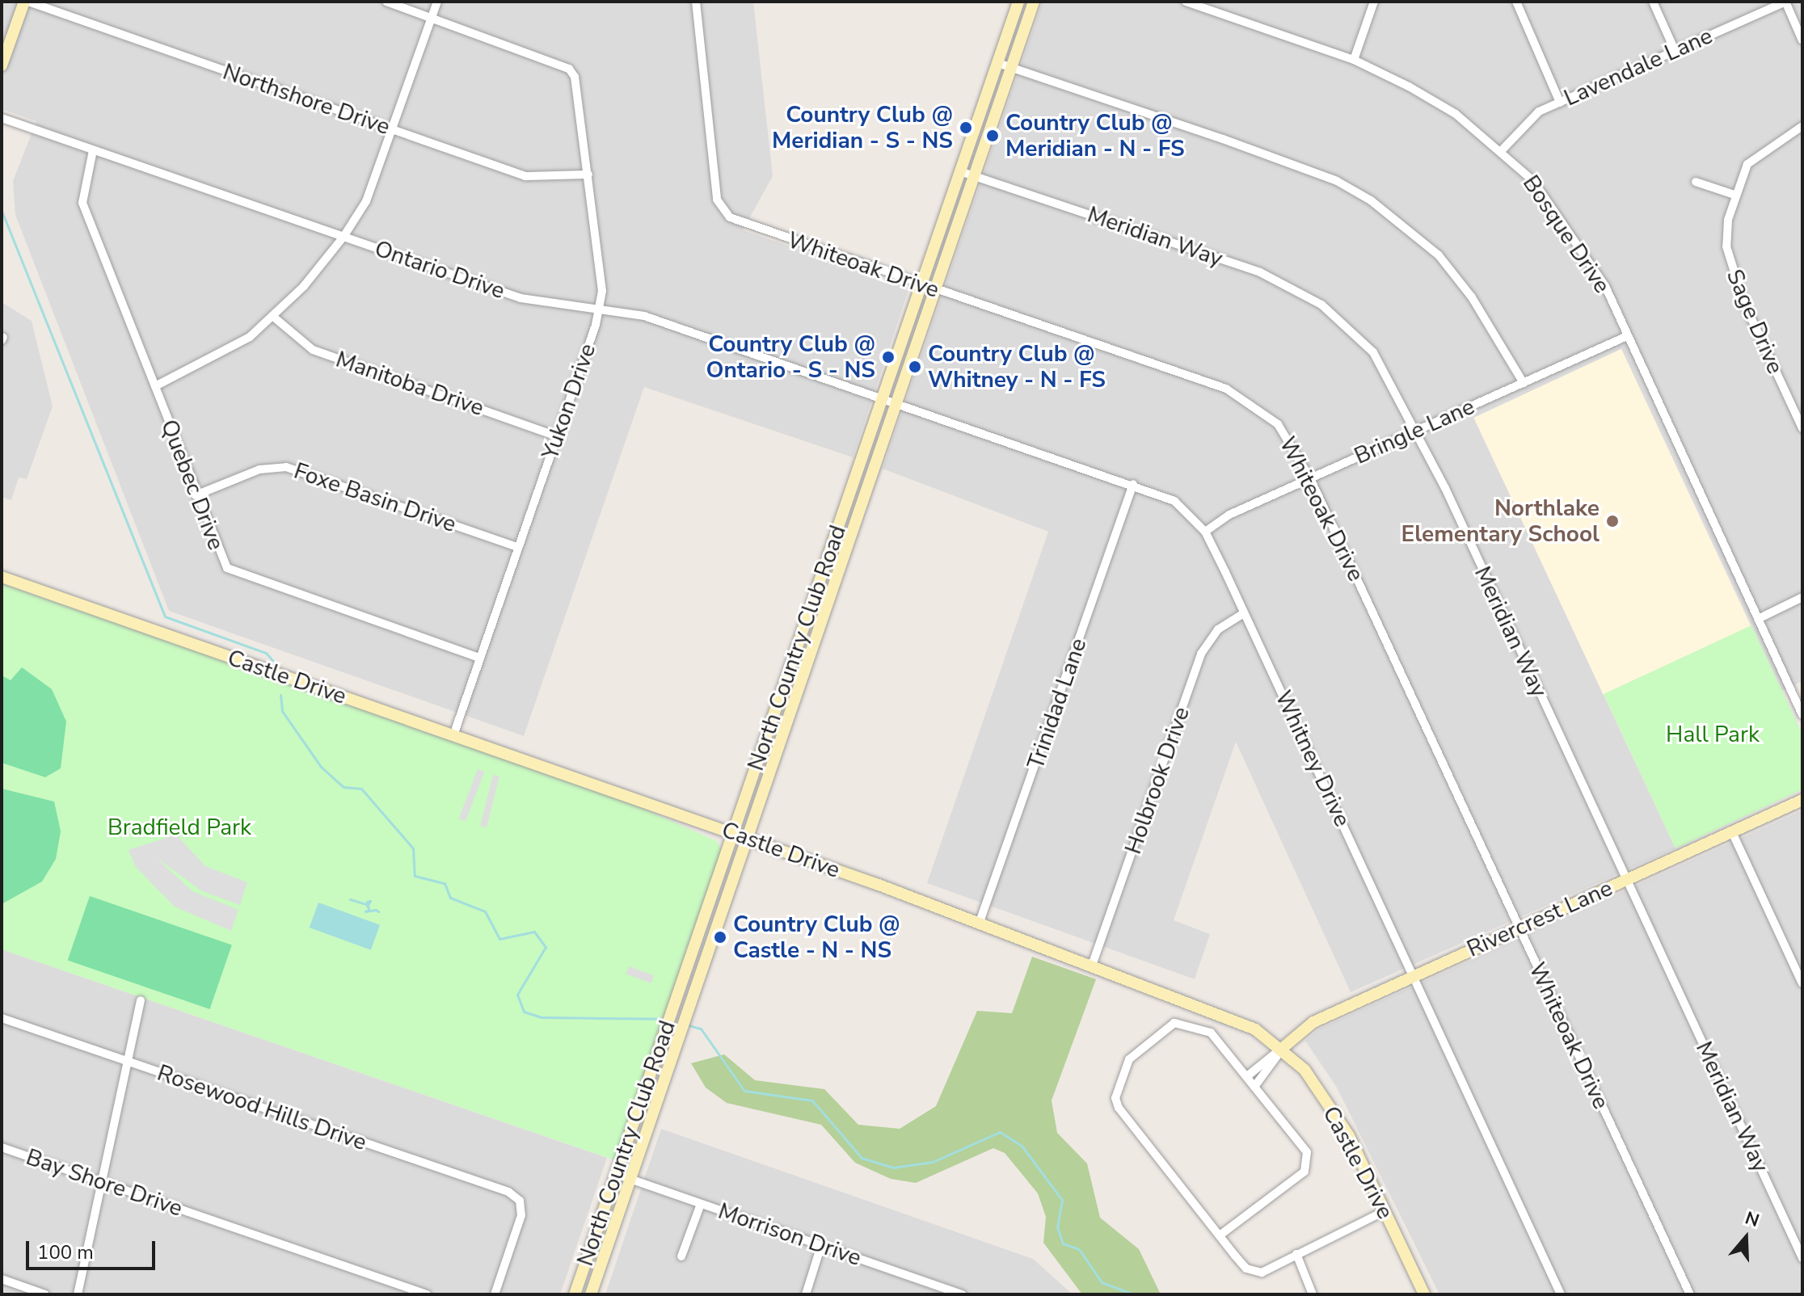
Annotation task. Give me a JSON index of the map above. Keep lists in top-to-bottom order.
{
  "streets": {
    "main road": ["North Country Club Road", "Castle Drive", "Rivercrest Lane"],
    "street": [
      "Lavendale Lane",
      "Northshore Drive",
      "Bosque Drive",
      "Meridian Way",
      "Whiteoak Drive",
      "Ontario Drive",
      "Sage Drive",
      "Manitoba Drive",
      "Yukon Drive",
      "Bringle Lane",
      "Quebec Drive",
      "Foxe Basin Drive",
      "Trinidad Lane",
      "Whitney Drive",
      "Holbrook Drive",
      "Rosewood Hills Drive",
      "Bay Shore Drive",
      "Morrison Drive"
    ]
  },
  "crossings": [
    ["Lavendale Lane", "Bosque Drive"],
    ["Northshore Drive", "Yukon Drive"],
    ["Bosque Drive", "Bringle Lane"],
    ["Meridian Way", "Bringle Lane"],
    ["Meridian Way", "North Country Club Road"],
    ["Meridian Way", "Rivercrest Lane"],
    ["Whiteoak Drive", "Bringle Lane"],
    ["Whiteoak Drive", "North Country Club Road"],
    ["Whiteoak Drive", "Rivercrest Lane"],
    ["Ontario Drive", "Yukon Drive"],
    ["Ontario Drive", "Quebec Drive"],
    ["Ontario Drive", "North Country Club Road"],
    ["Ontario Drive", "Whitney Drive"],
    ["Manitoba Drive", "Yukon Drive"],
    ["Yukon Drive", "Quebec Drive"],
    ["Yukon Drive", "Foxe Basin Drive"],
    ["Yukon Drive", "Castle Drive"],
    ["Bringle Lane", "Whitney Drive"],
    ["Quebec Drive", "Foxe Basin Drive"],
    ["North Country Club Road", "Castle Drive"],
    ["North Country Club Road", "Whitney Drive"],
    ["North Country Club Road", "Morrison Drive"],
    ["Castle Drive", "Trinidad Lane"],
    ["Castle Drive", "Holbrook Drive"],
    ["Castle Drive", "Rivercrest Lane"],
    ["Trinidad Lane", "Whitney Drive"],
    ["Whitney Drive", "Holbrook Drive"],
    ["Whitney Drive", "Rivercrest Lane"]
  ],
  "parks": ["Hall Park", "Bradfield Park"],
  "places": [
    "Country Club @ Meridian - S - NS",
    "Country Club @ Meridian - N - FS",
    "Country Club @ Ontario - S - NS",
    "Country Club @ Whitney - N - FS",
    "Northlake Elementary School",
    "Country Club @ Castle - N - NS"
  ],
  "scale_bar": "100 m",
  "north": "top"
}
